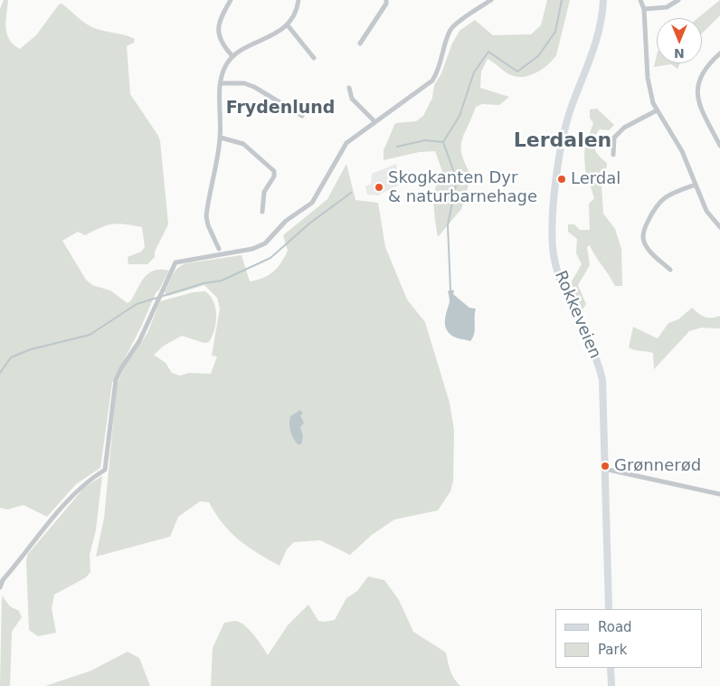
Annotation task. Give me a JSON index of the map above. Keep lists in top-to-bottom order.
{
  "streets": {
    "main road": ["Rokkeveien"]
  },
  "districts": ["Frydenlund", "Lerdalen"],
  "places": ["Lerdal", "Skogkanten Dyr & naturbarnehage", "Grønnerød"],
  "legend": ["Road", "Park"],
  "north": "bottom"
}
